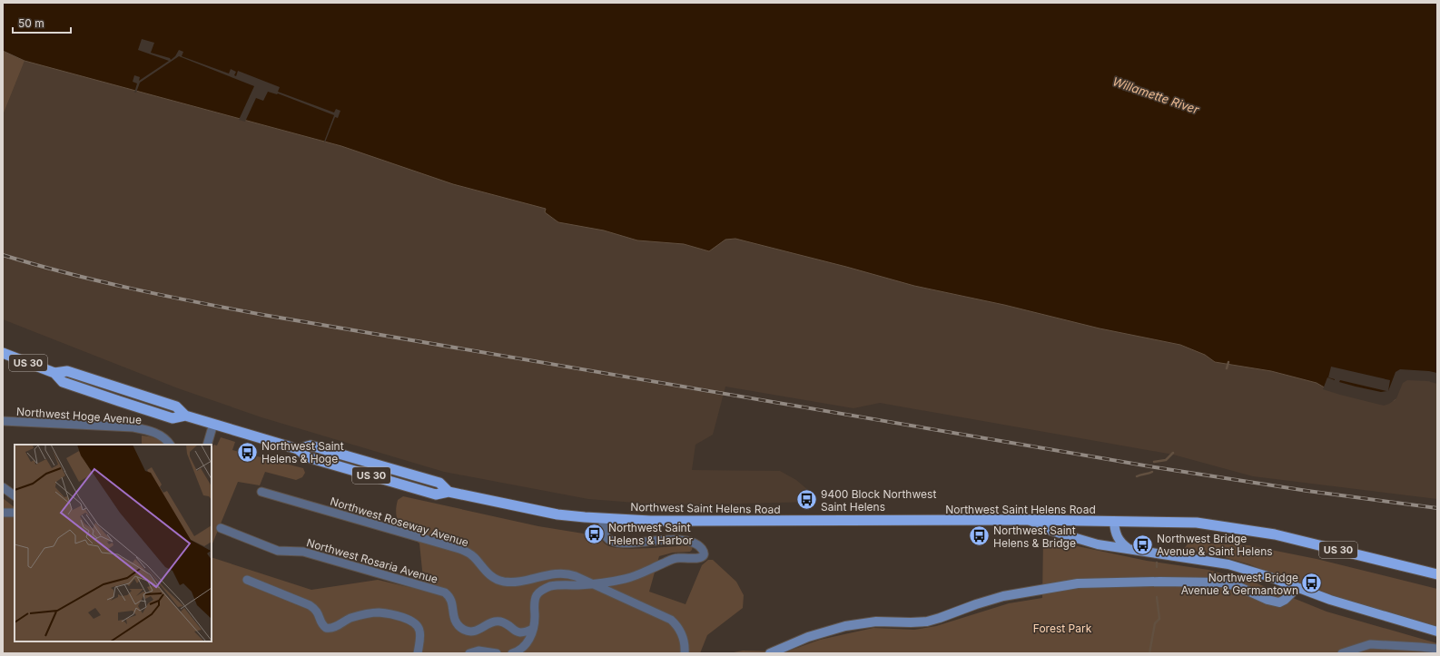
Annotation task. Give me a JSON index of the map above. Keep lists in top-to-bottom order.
{
  "streets": {
    "highway": ["US 30", "Northwest Saint Helens Road"],
    "street": ["Northwest Hoge Avenue", "Northwest Roseway Avenue", "Northwest Rosaria Avenue"]
  },
  "water": ["Willamette River"],
  "parks": ["Forest Park"],
  "places": {
    "bus stop": [
      "Northwest Saint Helens & Hoge",
      "9400 Block Northwest Saint Helens",
      "Northwest Saint Helens & Harbor",
      "Northwest Saint Helens & Bridge",
      "Northwest Bridge Avenue & Saint Helens",
      "Northwest Bridge Avenue & Germantown"
    ]
  },
  "scale_bar": "50 m"
}
